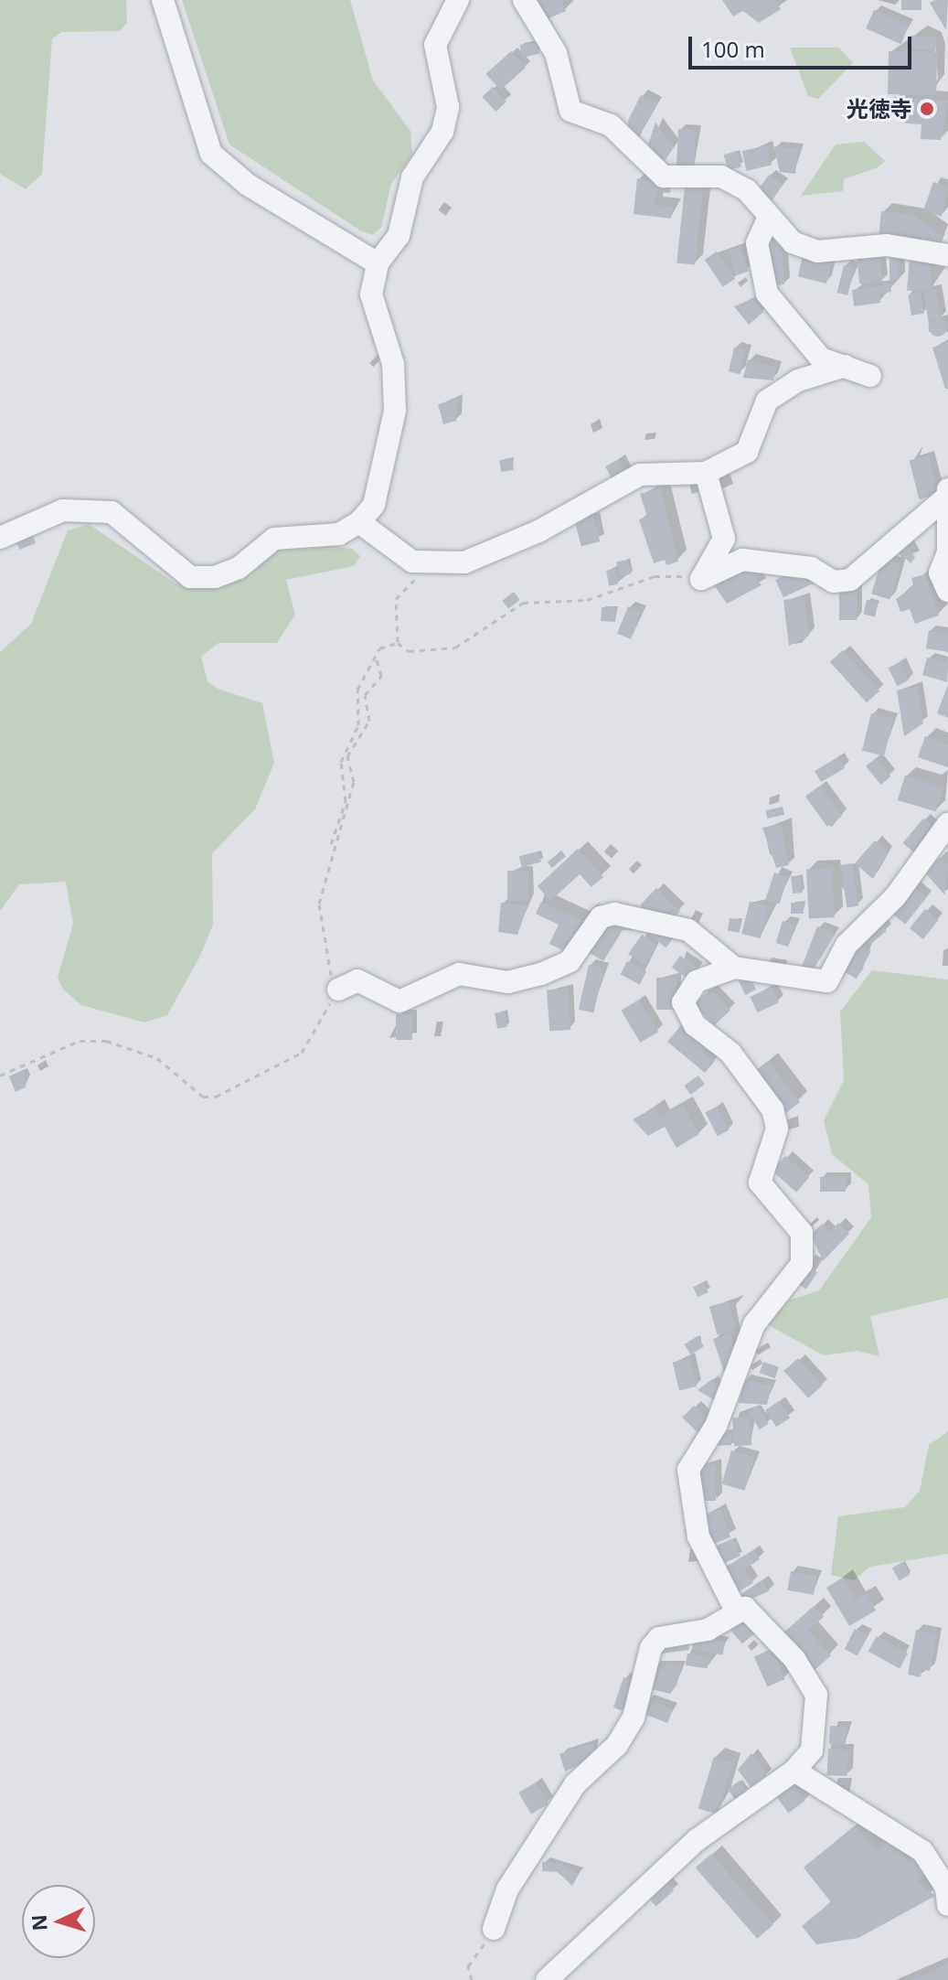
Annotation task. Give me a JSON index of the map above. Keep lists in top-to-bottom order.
{
  "places": ["光徳寺"],
  "scale_bar": "100 m",
  "north": "left"
}
